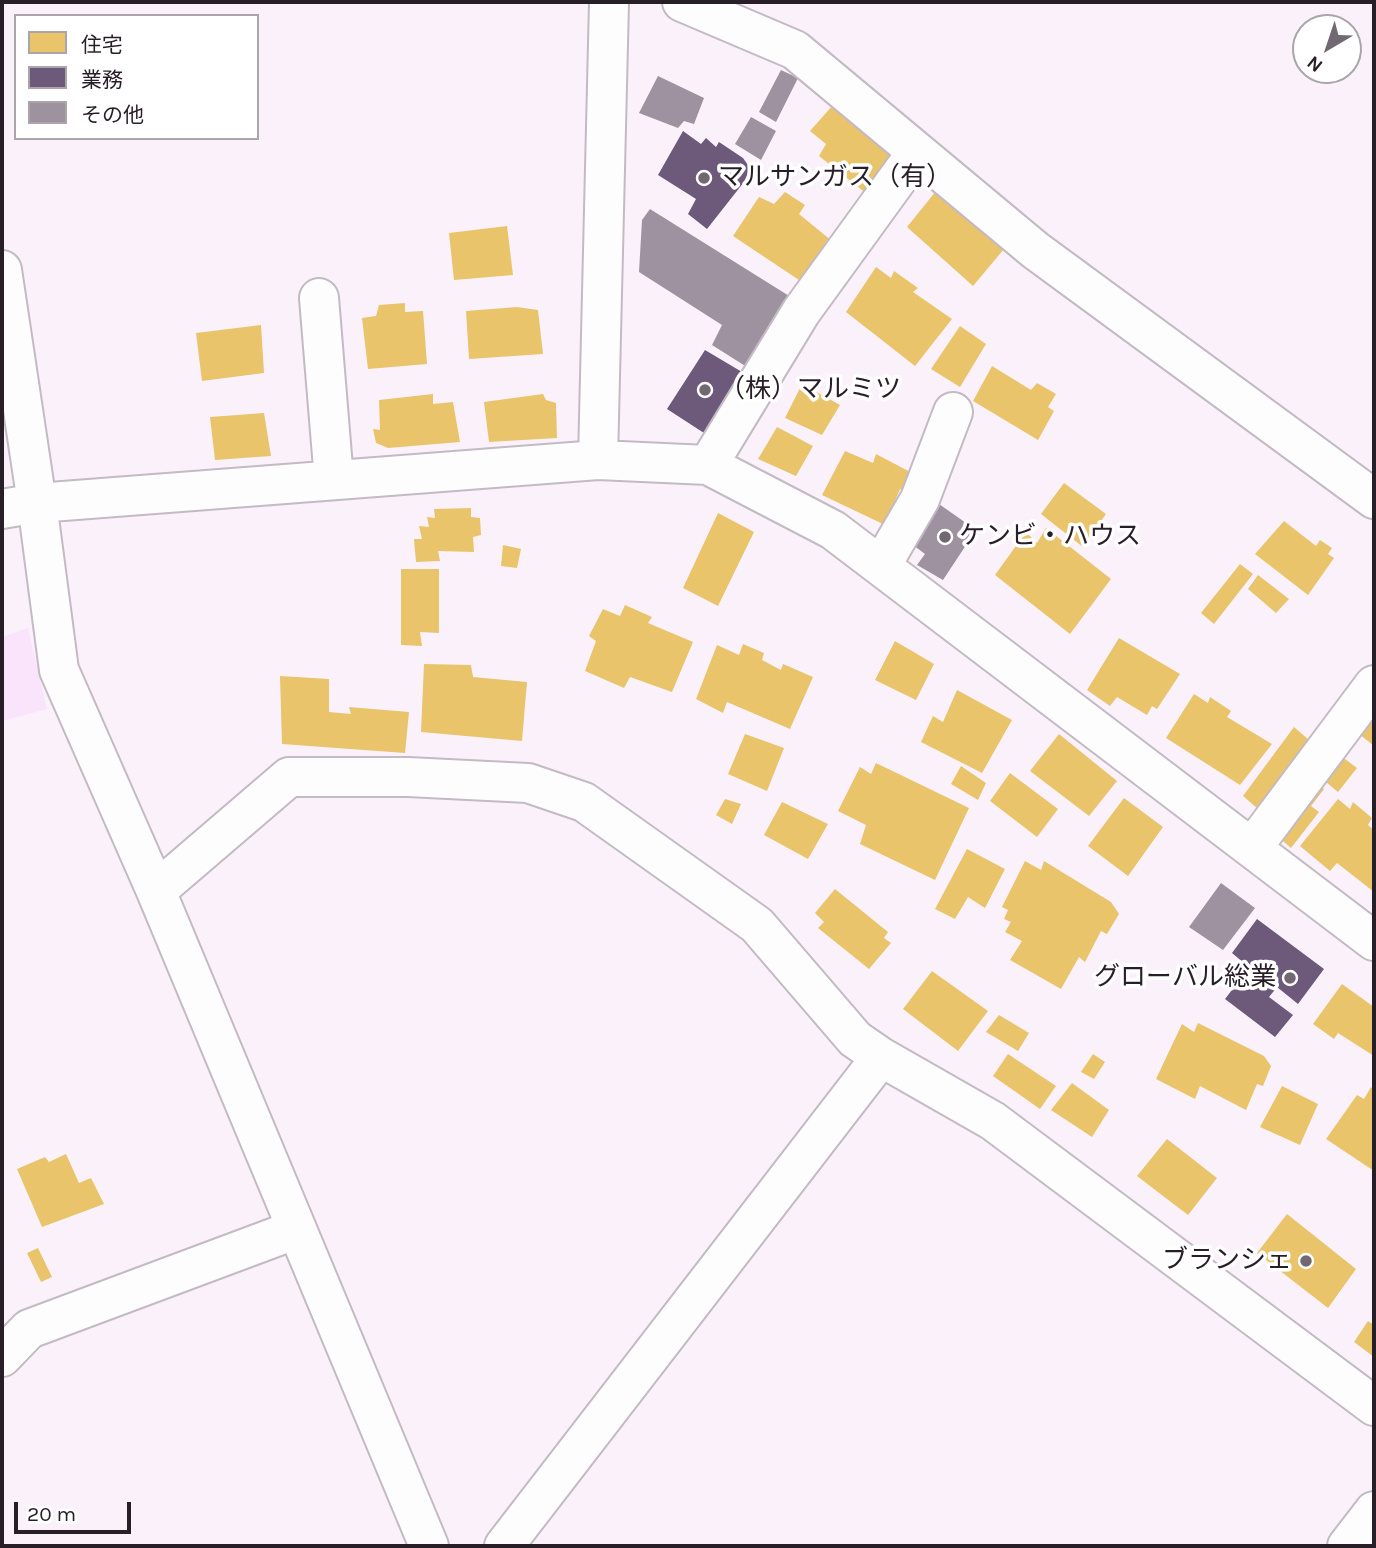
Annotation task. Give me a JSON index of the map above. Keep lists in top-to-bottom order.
{
  "places": [
    "マルサンガス（有）",
    "（株）マルミツ",
    "ケンビ・ハウス",
    "グローバル総業",
    "ブランシェ"
  ],
  "legend": ["住宅", "業務", "その他"],
  "scale_bar": "20 m",
  "north": "bottom left"
}
